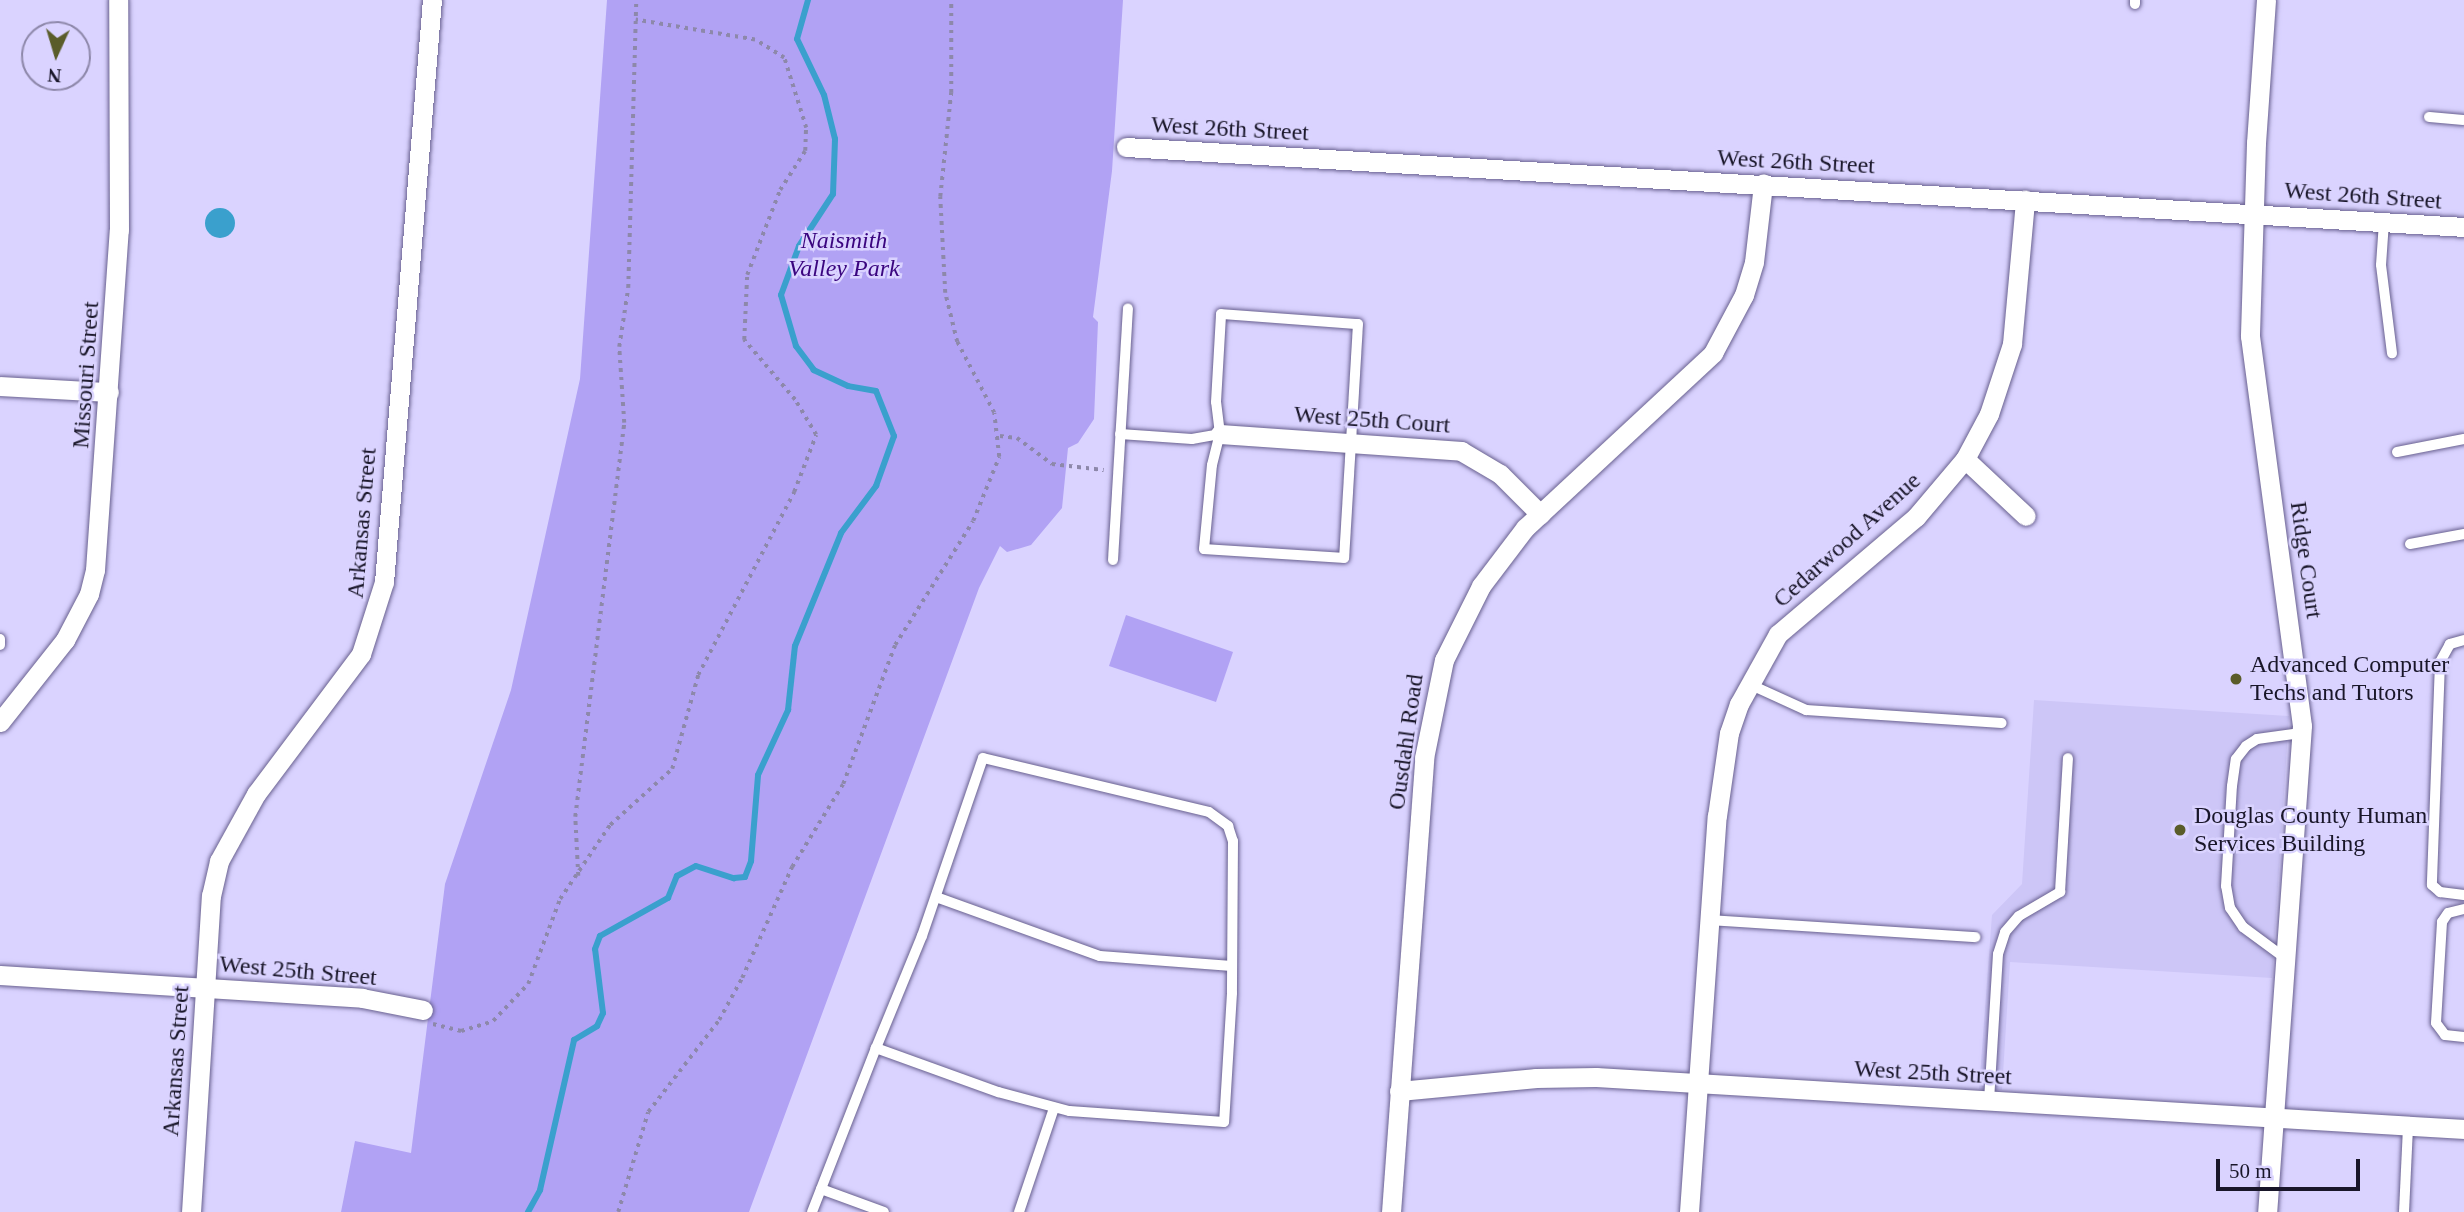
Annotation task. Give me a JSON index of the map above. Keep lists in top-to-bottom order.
{
  "streets": {
    "street": [
      "West 26th Street",
      "Missouri Street",
      "West 25th Court",
      "Arkansas Street",
      "Cedarwood Avenue",
      "Ridge Court",
      "Ousdahl Road",
      "West 25th Street"
    ]
  },
  "crossings": [
    ["West 26th Street", "Cedarwood Avenue"],
    ["West 26th Street", "Ridge Court"],
    ["West 26th Street", "Ousdahl Road"],
    ["West 25th Court", "Ousdahl Road"],
    ["Arkansas Street", "West 25th Street"],
    ["Cedarwood Avenue", "West 25th Street"],
    ["Ridge Court", "West 25th Street"],
    ["Ousdahl Road", "West 25th Street"]
  ],
  "parks": ["Naismith Valley Park"],
  "places": ["Advanced Computer Techs and Tutors", "Douglas County Human Services Building"],
  "scale_bar": "50 m",
  "north": "bottom"
}
